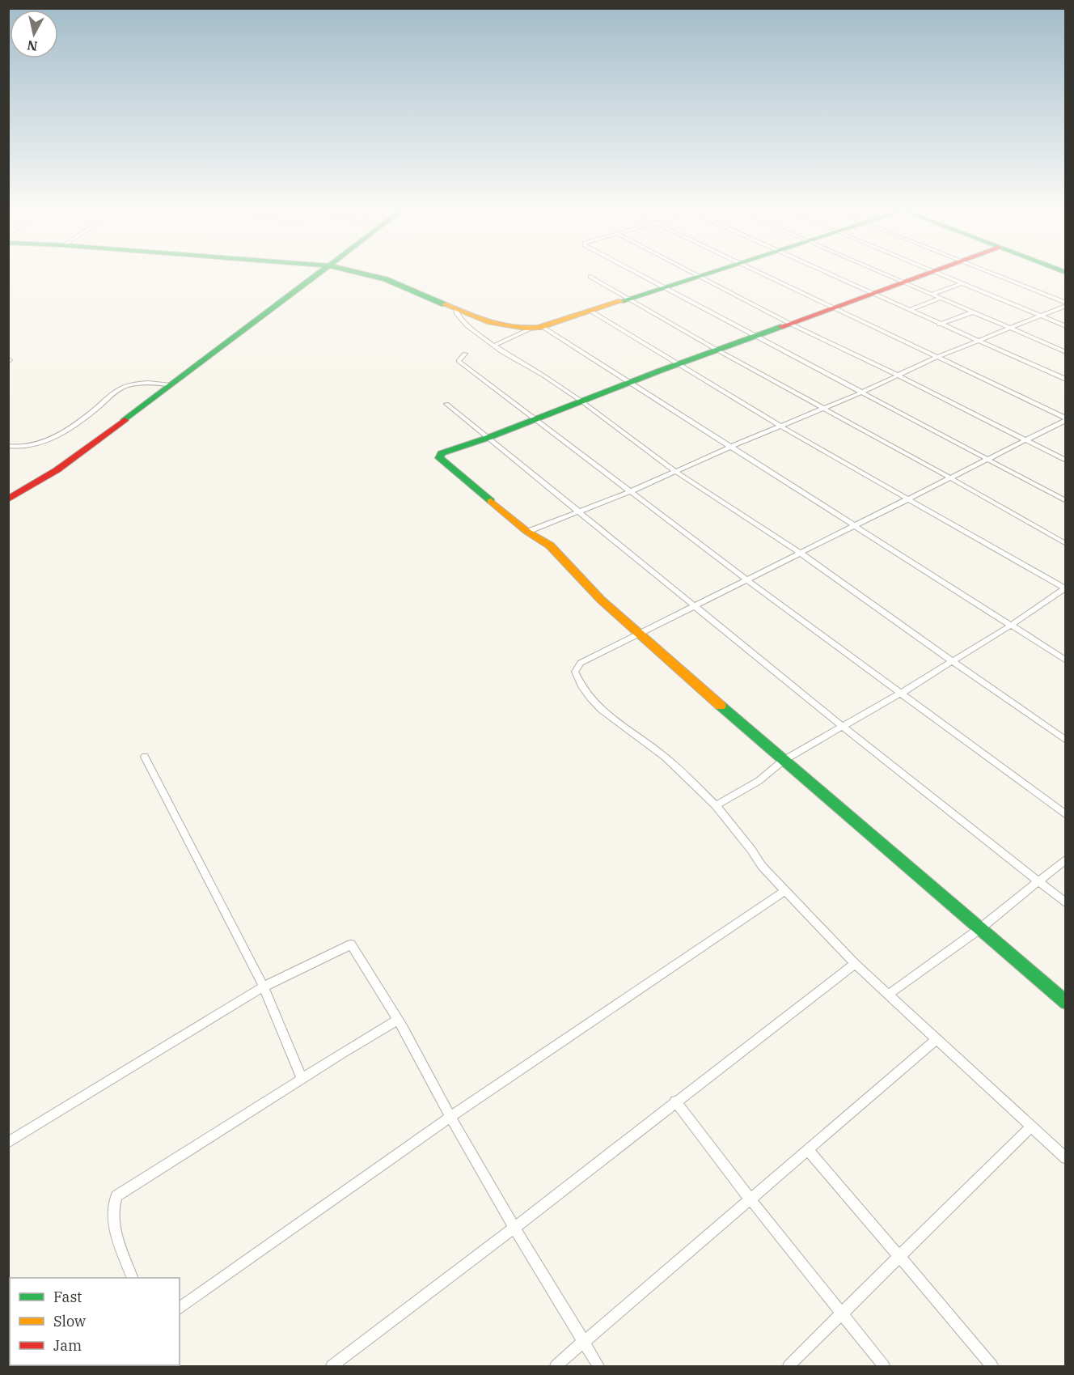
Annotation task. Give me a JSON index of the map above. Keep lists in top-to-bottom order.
{
  "legend": ["Fast", "Slow", "Jam"],
  "north": "bottom"
}
